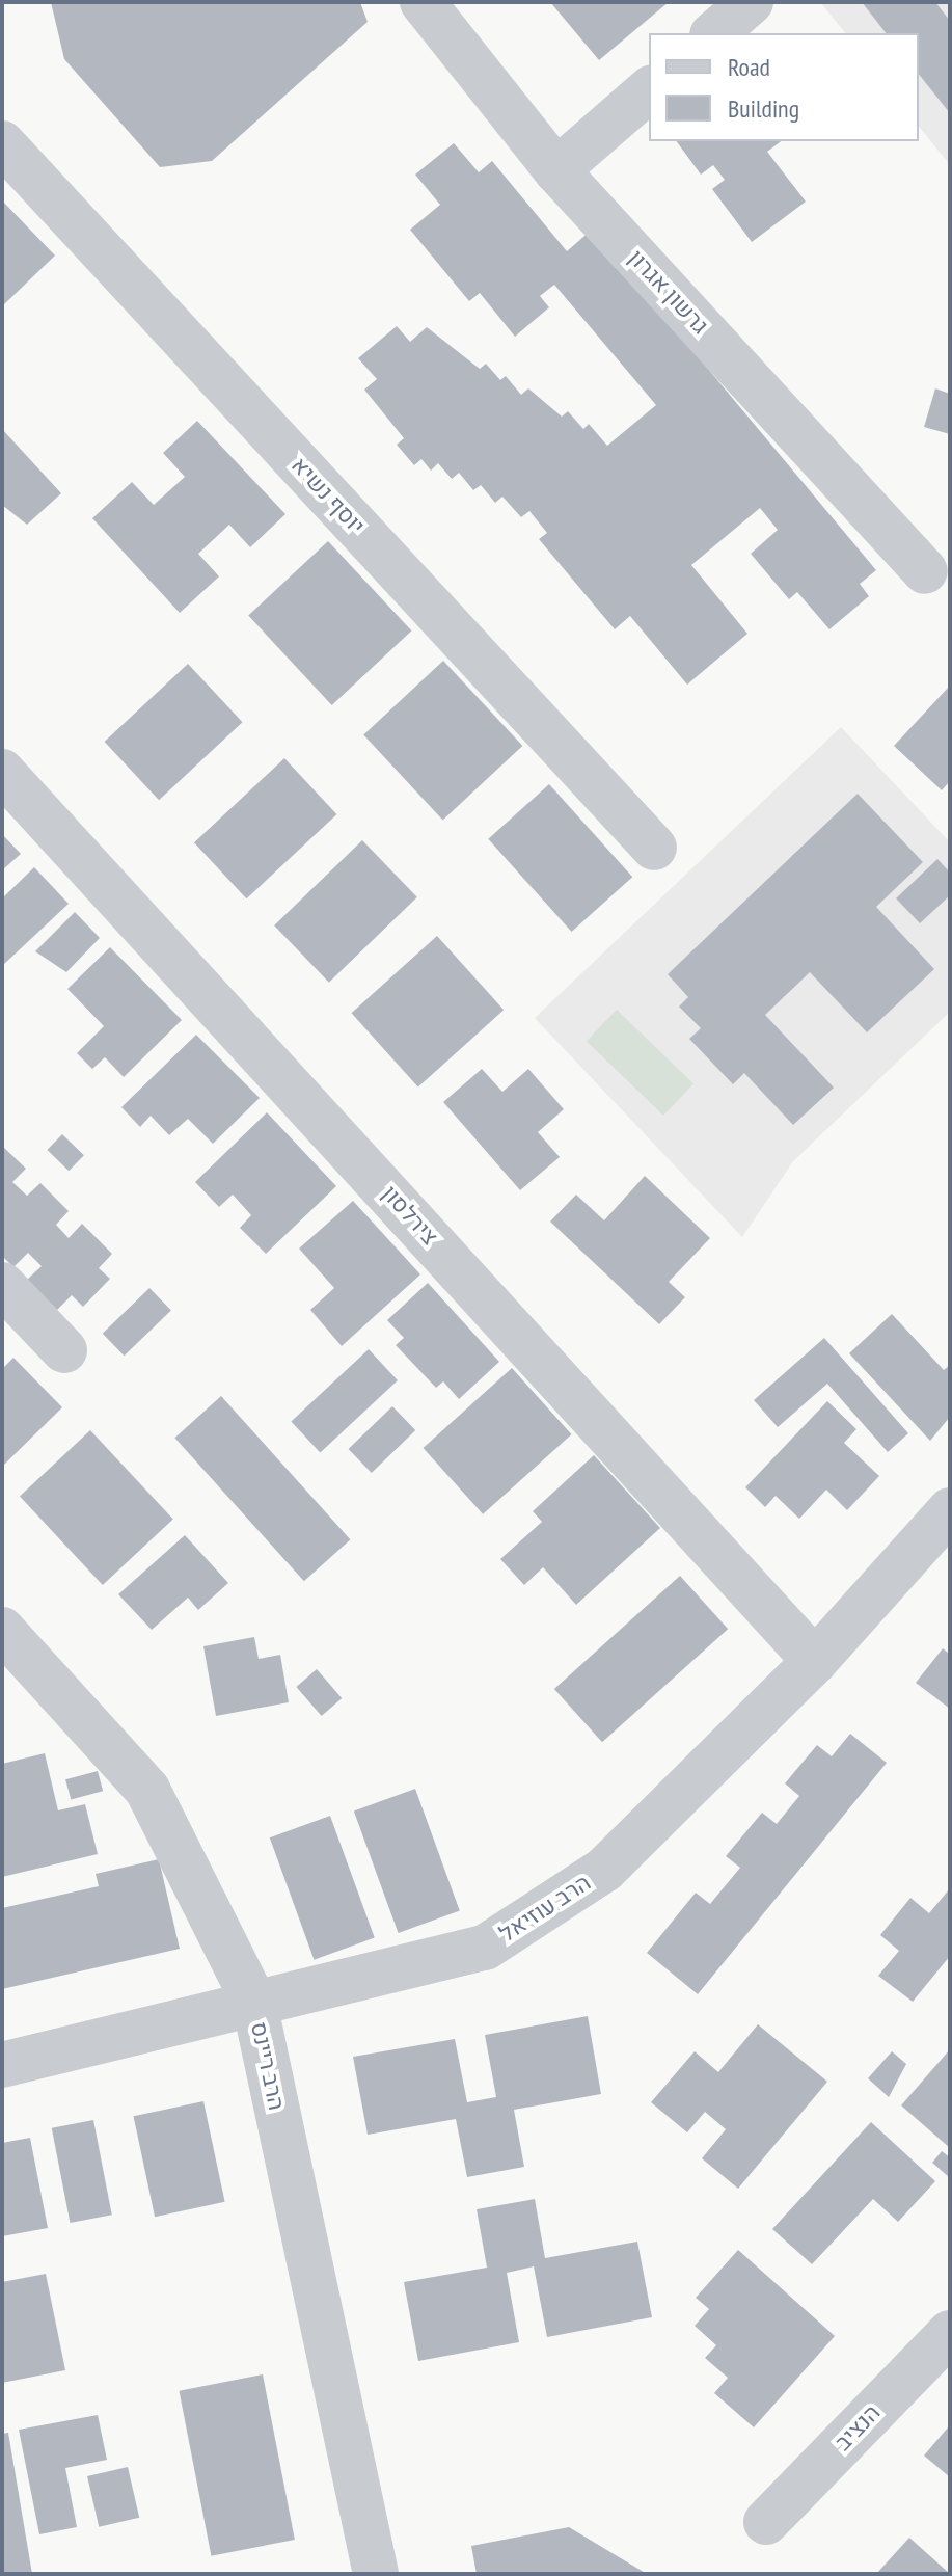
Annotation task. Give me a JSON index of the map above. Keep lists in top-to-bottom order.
{
  "streets": {
    "street": [
      "גרשון אגרון",
      "יוסף נשיא",
      "צירלסון",
      "הרב עוזיאל",
      "הרב ריינס",
      "הנציב"
    ]
  },
  "crossings": [
    ["צירלסון", "הרב עוזיאל"],
    ["הרב עוזיאל", "הרב ריינס"]
  ],
  "legend": ["Road", "Building"]
}
